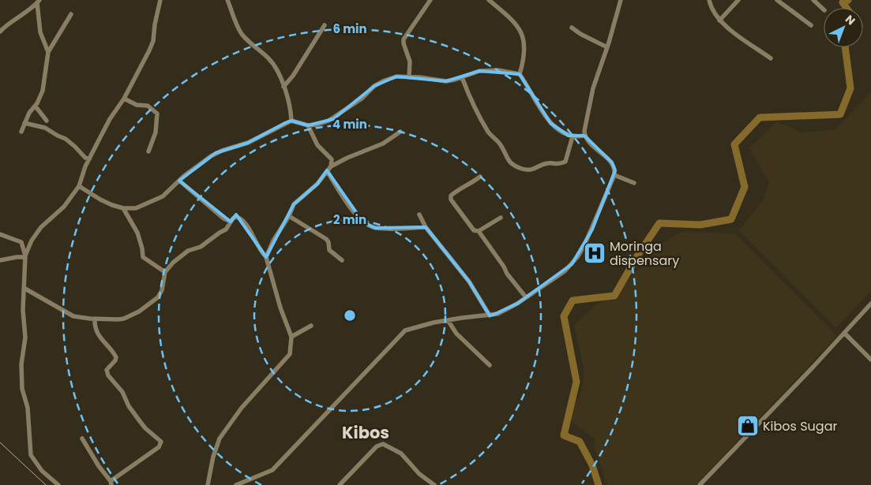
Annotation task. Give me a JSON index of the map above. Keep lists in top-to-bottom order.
{
  "districts": ["Kibos"],
  "places": {
    "hospital": ["Moringa dispensary"],
    "shop": ["Kibos Sugar"]
  },
  "north": "top right",
  "rings": ["6 min", "4 min", "2 min"]
}
